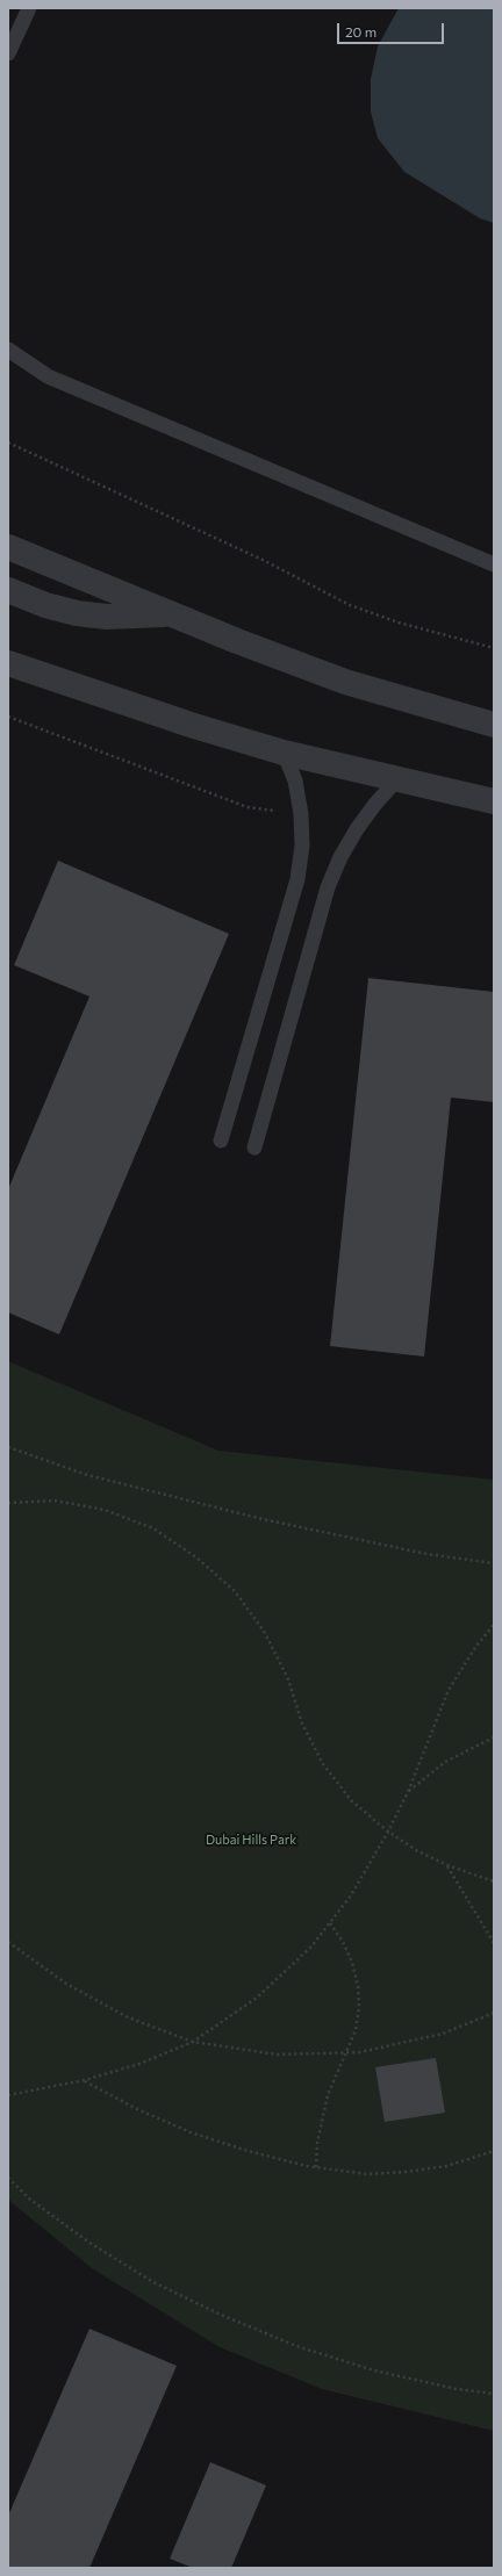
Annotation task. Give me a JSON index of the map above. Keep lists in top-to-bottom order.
{
  "parks": ["Dubai Hills Park"],
  "scale_bar": "20 m"
}
